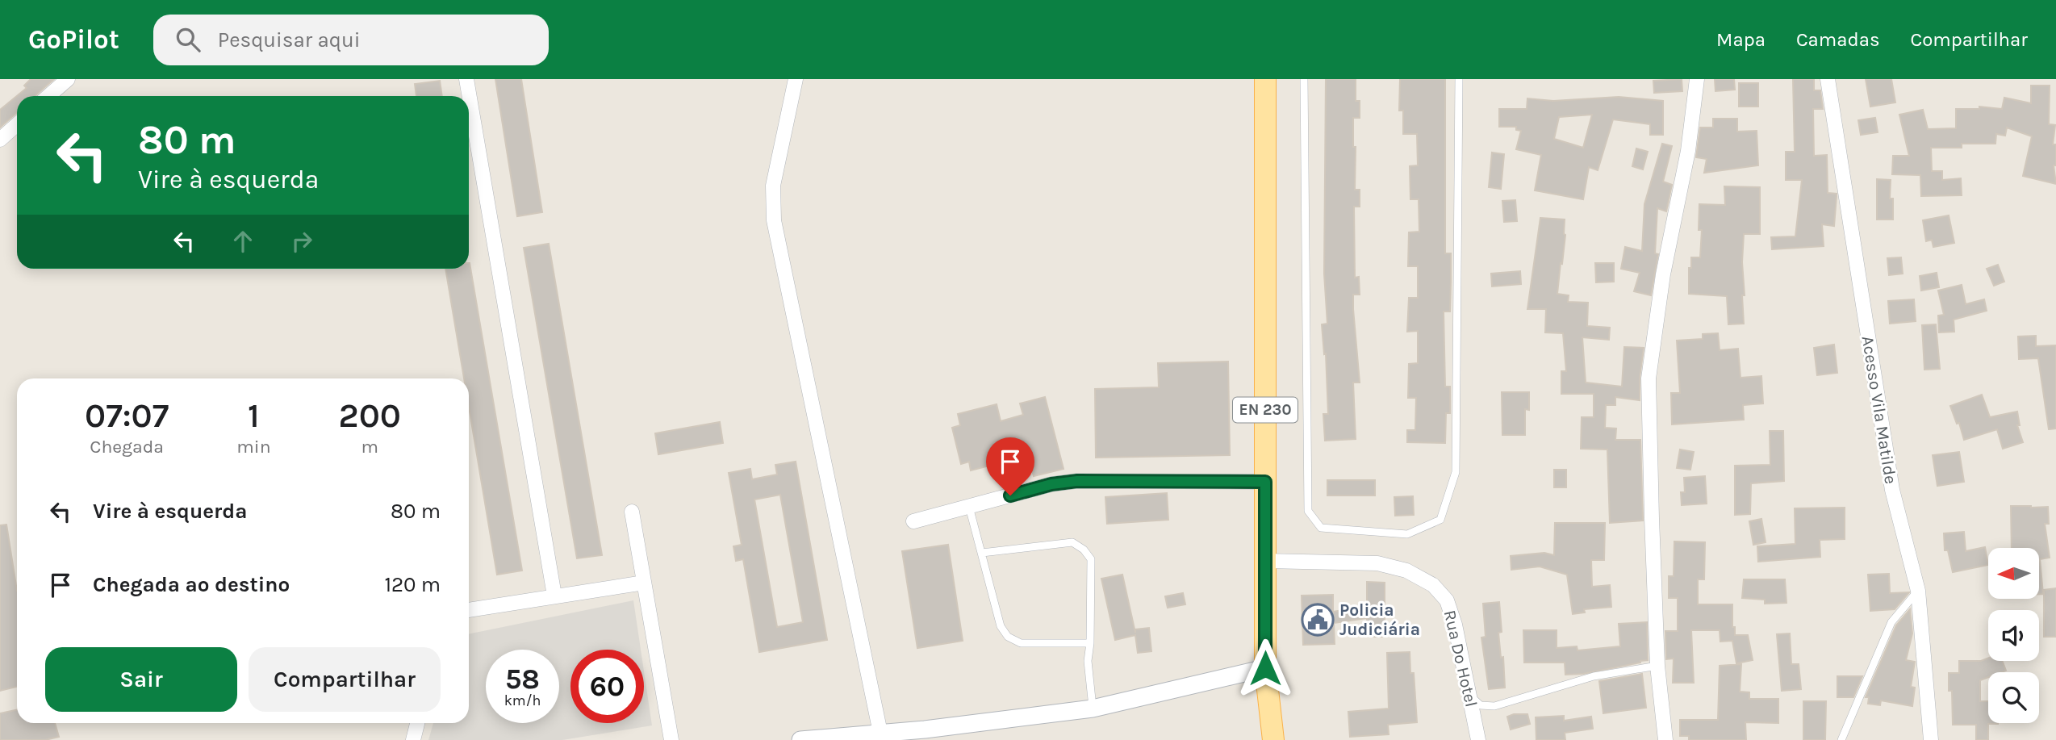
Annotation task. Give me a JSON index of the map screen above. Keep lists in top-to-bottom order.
{
  "streets": {
    "main road": ["EN 230"],
    "street": ["Acesso Vila Matilde", "Rua Do Hotel"]
  },
  "crossings": [
    ["EN 230", "Rua Do Hotel"]
  ],
  "places": {
    "public building": ["Policia Judiciária"]
  },
  "north": "left",
  "page": {
    "header": "GoPilot",
    "search": "Pesquisar aqui",
    "nav": ["Mapa", "Camadas", "Compartilhar"],
    "turn": ["80 m", "Vire à esquerda"],
    "eta": [
      "07:07",
      "Chegada",
      "1",
      "min",
      "200",
      "m"
    ],
    "list": [
      {
        "name": "Vire à esquerda",
        "value": "80 m"
      },
      {
        "name": "Chegada ao destino",
        "value": "120 m"
      }
    ],
    "buttons": ["Sair", "Compartilhar"],
    "speed": "58 km/h",
    "limit": "60"
  }
}
